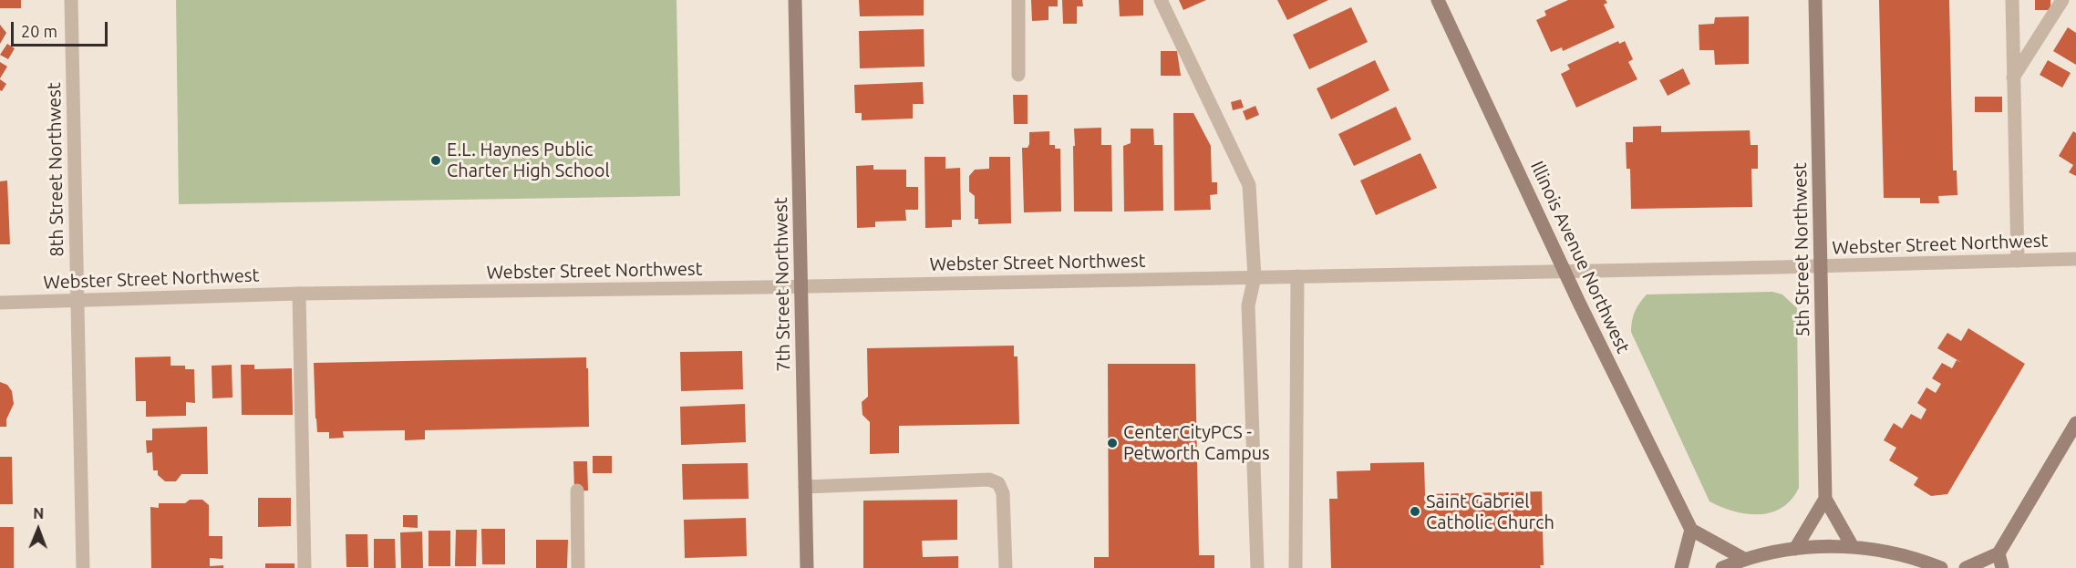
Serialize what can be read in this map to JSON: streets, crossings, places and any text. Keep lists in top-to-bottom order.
{
  "streets": {
    "street": [
      "8th Street Northwest",
      "Webster Street Northwest",
      "5th Street Northwest",
      "Illinois Avenue Northwest",
      "7th Street Northwest"
    ]
  },
  "crossings": [
    ["8th Street Northwest", "Webster Street Northwest"],
    ["Webster Street Northwest", "5th Street Northwest"],
    ["Webster Street Northwest", "Illinois Avenue Northwest"],
    ["Webster Street Northwest", "7th Street Northwest"]
  ],
  "places": ["E.L. Haynes Public Charter High School", "CenterCityPCS - Petworth Campus", "Saint Gabriel Catholic Church"],
  "scale_bar": "20 m",
  "north": "top"
}
